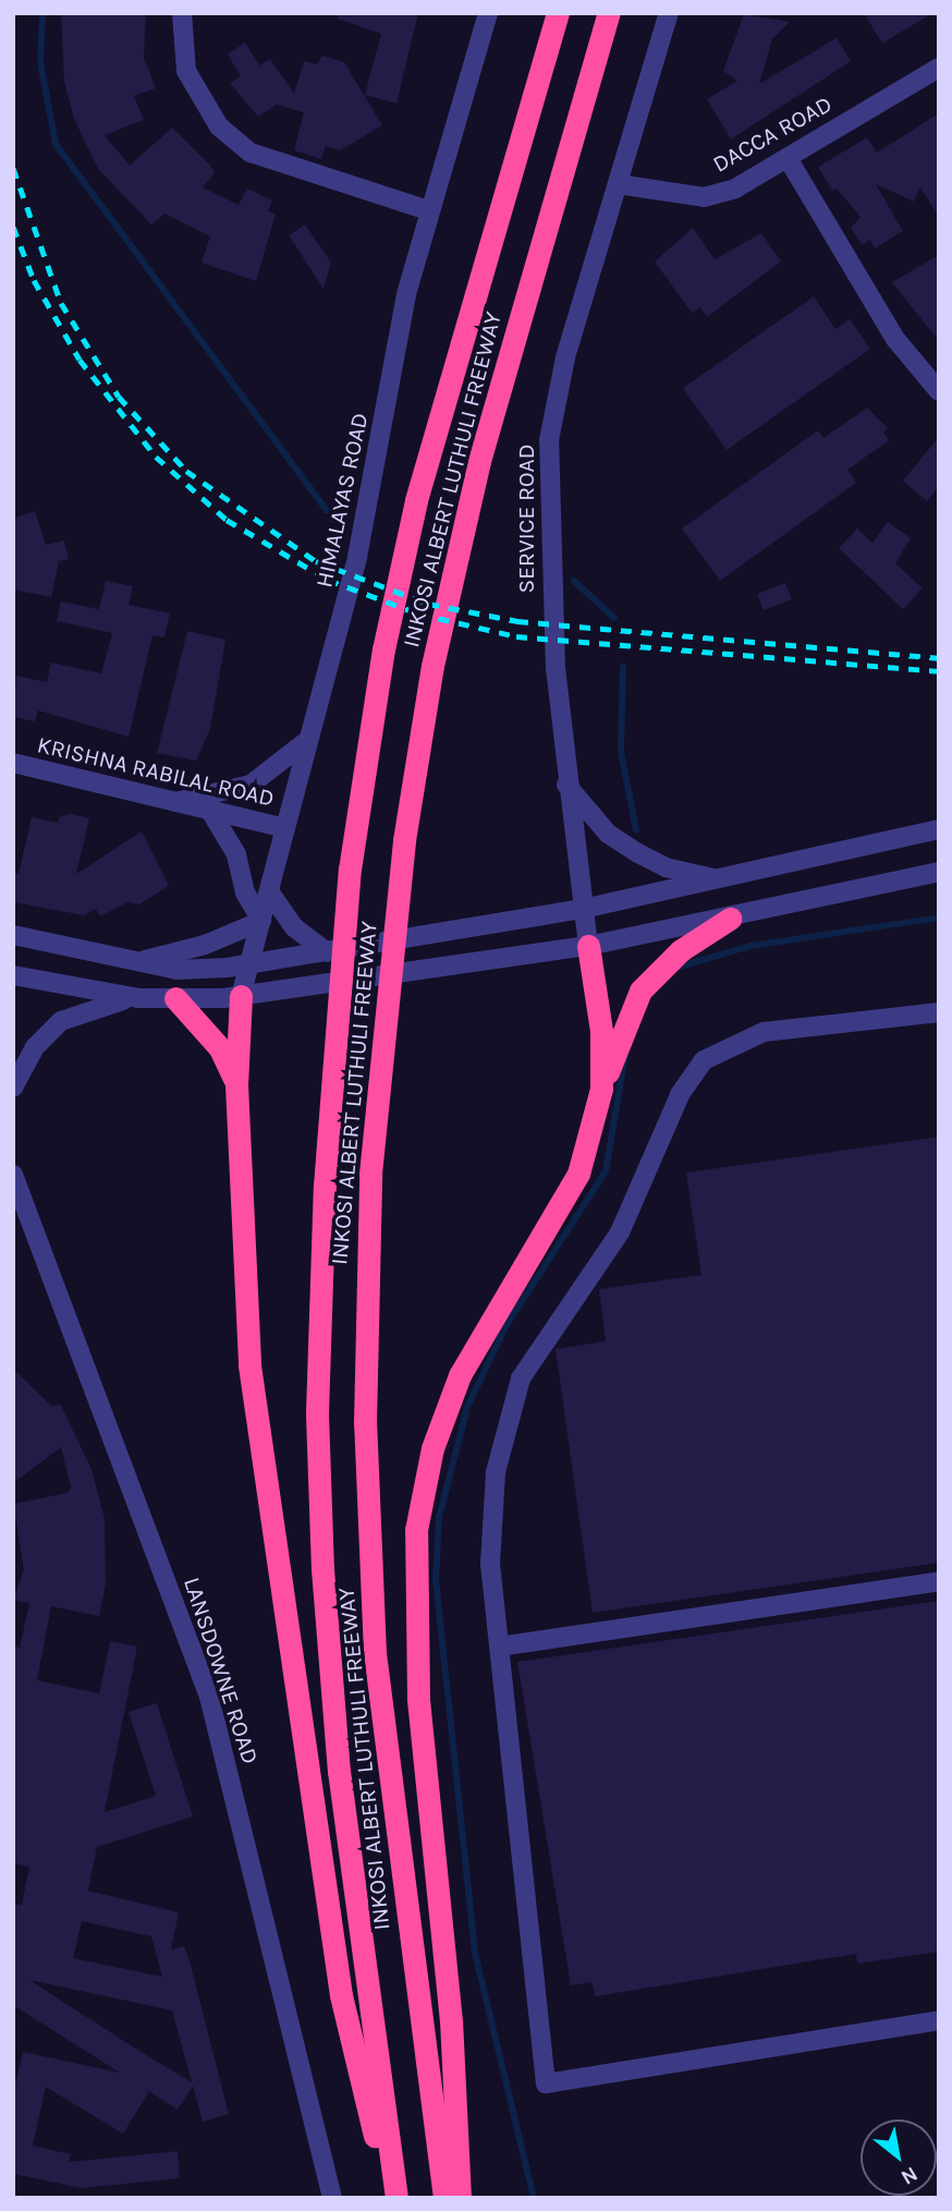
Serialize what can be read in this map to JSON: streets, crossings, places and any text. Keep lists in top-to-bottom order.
{
  "streets": {
    "highway": ["INKOSI ALBERT LUTHULI FREEWAY"],
    "street": [
      "DACCA ROAD",
      "HIMALAYAS ROAD",
      "SERVICE ROAD",
      "KRISHNA RABILAL ROAD",
      "LANSDOWNE ROAD"
    ]
  },
  "crossings": [
    ["DACCA ROAD", "SERVICE ROAD"],
    ["HIMALAYAS ROAD", "KRISHNA RABILAL ROAD"]
  ],
  "north": "bottom right"
}
